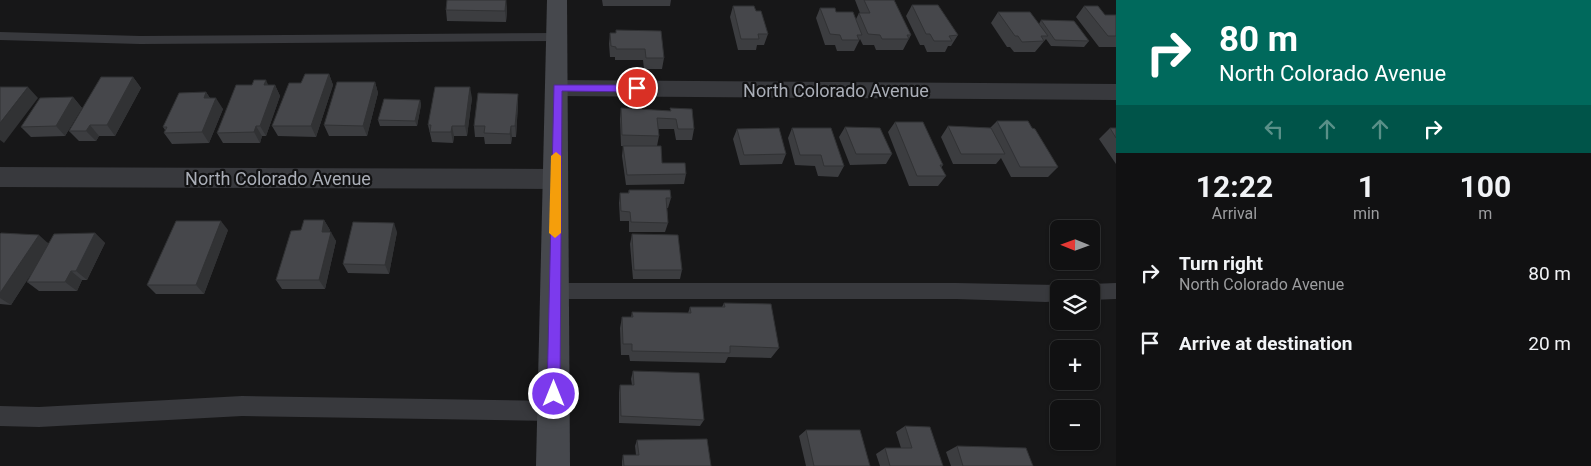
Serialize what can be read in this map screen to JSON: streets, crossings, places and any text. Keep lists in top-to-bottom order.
{
  "streets": {
    "street": ["North Colorado Avenue"]
  },
  "north": "left",
  "page": {
    "turn": ["80 m", "North Colorado Avenue"],
    "eta": [
      "12:22",
      "Arrival",
      "1",
      "min",
      "100",
      "m"
    ],
    "map_buttons": ["+", "−"],
    "list": [
      {
        "name": "Turn right",
        "note": "North Colorado Avenue",
        "value": "80 m"
      },
      {
        "name": "Arrive at destination",
        "value": "20 m"
      }
    ]
  }
}
